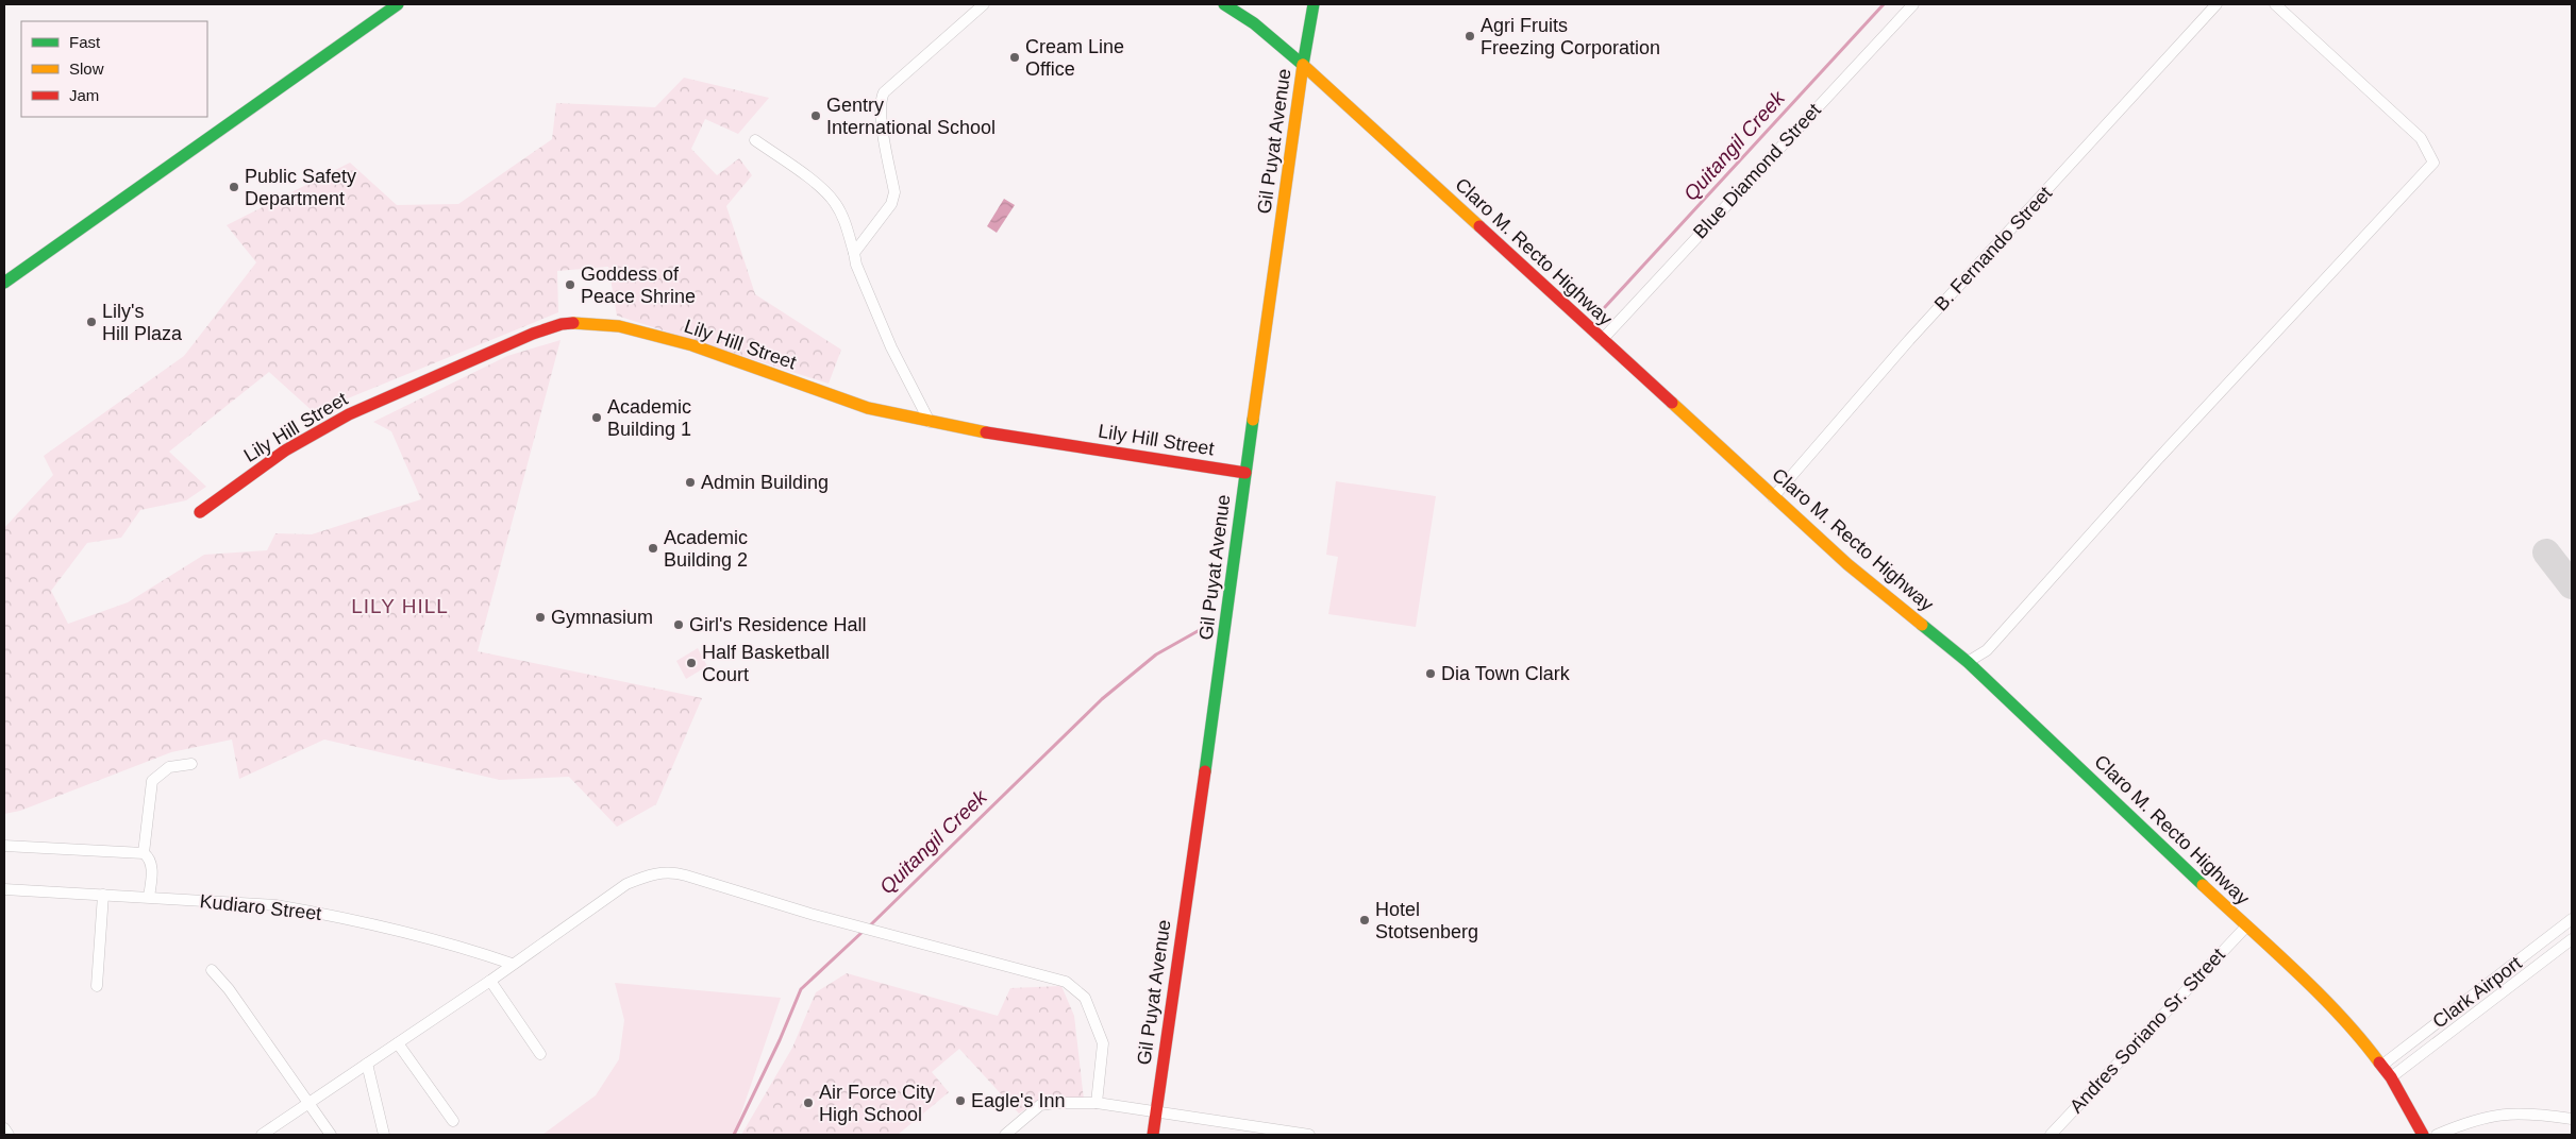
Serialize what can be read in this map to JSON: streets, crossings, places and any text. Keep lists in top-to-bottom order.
{
  "streets": {
    "main road": ["Gil Puyat Avenue", "Claro M. Recto Highway", "Lily Hill Street"],
    "street": [
      "Blue Diamond Street",
      "B. Fernando Street",
      "Kudiaro Street",
      "Clark Airport",
      "Andres Soriano Sr. Street"
    ]
  },
  "crossings": [
    ["Gil Puyat Avenue", "Claro M. Recto Highway"],
    ["Gil Puyat Avenue", "Lily Hill Street"],
    ["Blue Diamond Street", "Claro M. Recto Highway"],
    ["B. Fernando Street", "Claro M. Recto Highway"],
    ["Claro M. Recto Highway", "Clark Airport"],
    ["Claro M. Recto Highway", "Andres Soriano Sr. Street"]
  ],
  "districts": ["LILY HILL"],
  "water": ["Quitangil Creek"],
  "places": [
    "Agri Fruits Freezing Corporation",
    "Cream Line Office",
    "Gentry International School",
    "Public Safety Department",
    "Goddess of Peace Shrine",
    "Lily's Hill Plaza",
    "Academic Building 1",
    "Admin Building",
    "Academic Building 2",
    "Gymnasium",
    "Girl's Residence Hall",
    "Half Basketball Court",
    "Dia Town Clark",
    "Hotel Stotsenberg",
    "Eagle's Inn",
    "Air Force City High School"
  ],
  "legend": ["Fast", "Slow", "Jam"]
}
